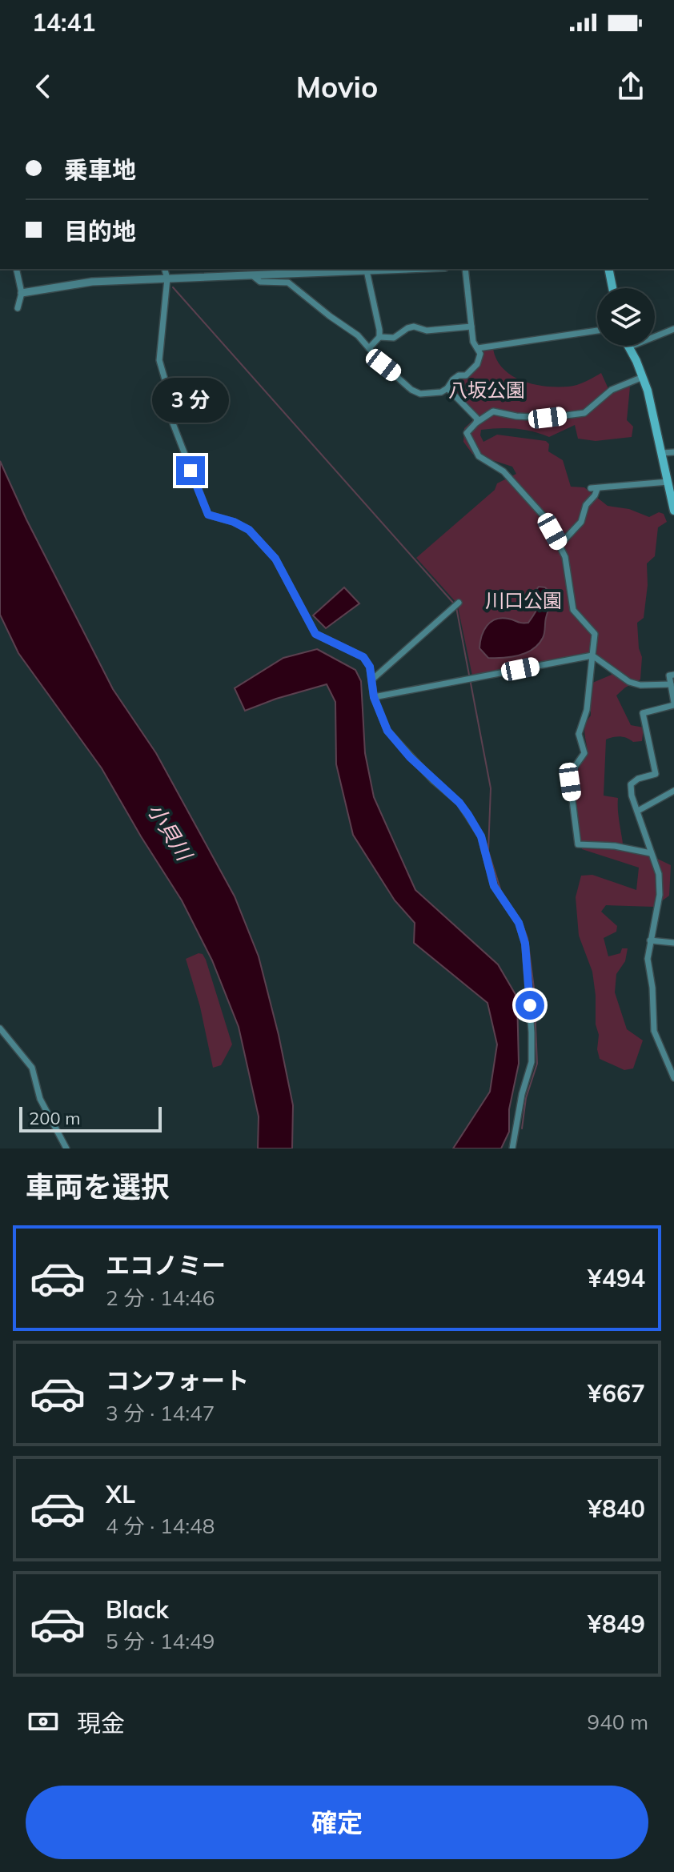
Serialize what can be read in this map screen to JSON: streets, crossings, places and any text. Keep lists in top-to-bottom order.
{
  "water": ["小貝川"],
  "parks": ["八坂公園", "川口公園"],
  "scale_bar": "200 m",
  "page": {
    "status": "14:41",
    "header": "Movio",
    "banner": ["乗車地", "目的地"],
    "bubble": "3 分",
    "scale": "200 m",
    "heading": "車両を選択",
    "list": [
      {
        "name": "エコノミー",
        "note": "2 分 · 14:46",
        "value": "¥494"
      },
      {
        "name": "コンフォート",
        "note": "3 分 · 14:47",
        "value": "¥667"
      },
      {
        "name": "XL",
        "note": "4 分 · 14:48",
        "value": "¥840"
      },
      {
        "name": "Black",
        "note": "5 分 · 14:49",
        "value": "¥849"
      }
    ],
    "pay": ["現金", "940 m"],
    "buttons": "確定"
  }
}
